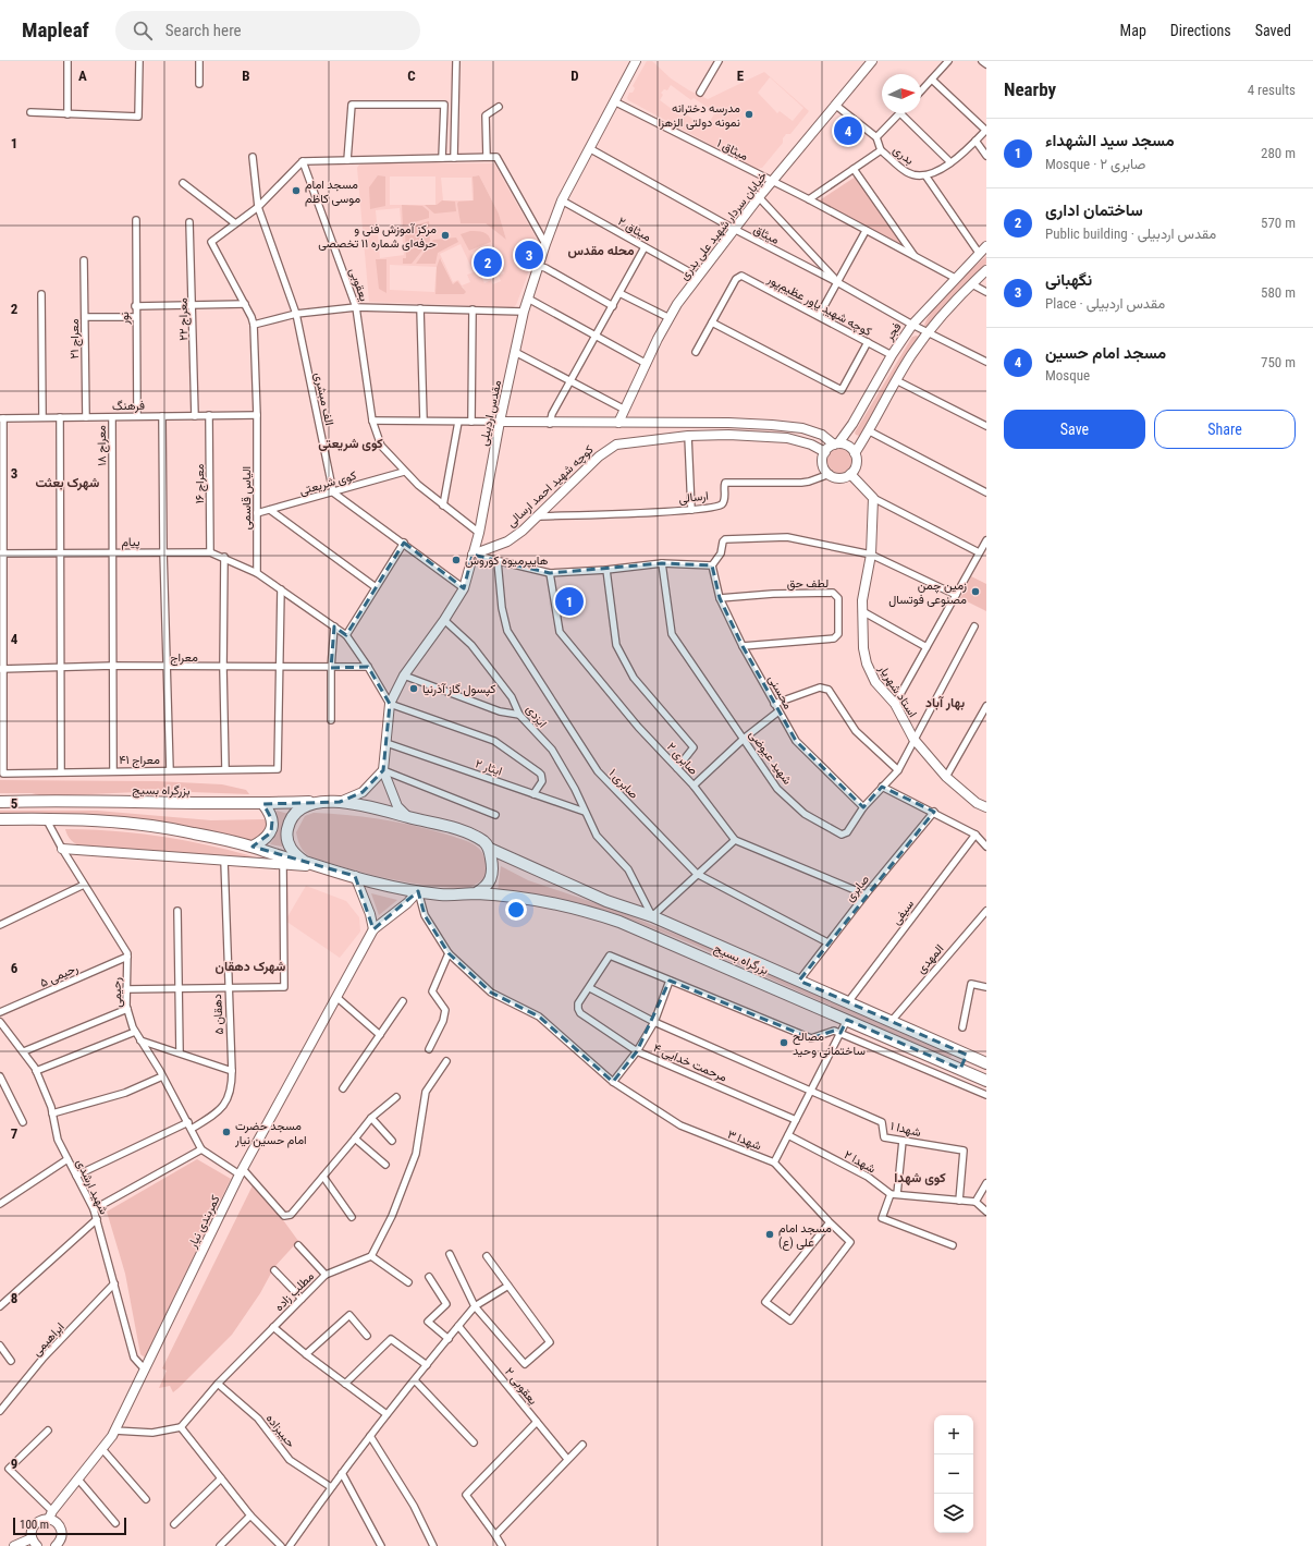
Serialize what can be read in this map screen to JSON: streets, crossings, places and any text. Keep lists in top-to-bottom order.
{
  "streets": {
    "highway": ["بزرگراه بسیج"],
    "main road": [
      "خیابان سردار شهید علی بدری",
      "فجر",
      "مقدس اردبیلی",
      "کوچه شهید احمد ارسالی",
      "استاد شهریار",
      "کمربندی نیار"
    ],
    "street": [
      "میثاق ۱",
      "بدری",
      "میثاق ۲",
      "میثاق",
      "یعقوبی",
      "کوچه شهید یاور عظیم‌پور",
      "نور",
      "معراج ۲۲",
      "معراج ۲۱",
      "الف مبشری",
      "فرهنگ",
      "معراج ۱۸",
      "کوی شریعتی",
      "معراج ۱۶",
      "ارسالی",
      "الیاس قاسمی",
      "پیام",
      "لطف حق",
      "معراج",
      "محسنی",
      "ایزدی",
      "شهید عیوضی",
      "صابری ۲",
      "معراج ۴۱",
      "ایثار ۲",
      "صابری ۱",
      "صابری",
      "سیفی",
      "المهدی",
      "رحیمی ۵",
      "رحیمی",
      "دهقان ۵",
      "مرحمت خدایی ۴",
      "شهدا ۱",
      "شهدا ۳",
      "شهدا ۲",
      "شهید ارشدی",
      "مطلب زاده",
      "ابراهیمی",
      "یعقوبی ۲",
      "حبیبزاده"
    ]
  },
  "crossings": [
    ["میثاق ۱", "خیابان سردار شهید علی بدری"],
    ["میثاق ۱", "مقدس اردبیلی"],
    ["خیابان سردار شهید علی بدری", "میثاق ۲"],
    ["خیابان سردار شهید علی بدری", "میثاق"],
    ["میثاق ۲", "مقدس اردبیلی"],
    ["میثاق", "فجر"],
    ["میثاق", "مقدس اردبیلی"],
    ["یعقوبی", "مقدس اردبیلی"],
    ["یعقوبی", "کوی شریعتی"],
    ["کوچه شهید یاور عظیم‌پور", "فجر"],
    ["نور", "فرهنگ"],
    ["معراج ۲۲", "فرهنگ"],
    ["فجر", "کوچه شهید احمد ارسالی"],
    ["فجر", "ارسالی"],
    ["معراج ۲۱", "فرهنگ"],
    ["الف مبشری", "کوی شریعتی"],
    ["فرهنگ", "معراج ۱۸"],
    ["فرهنگ", "معراج ۱۶"],
    ["فرهنگ", "الیاس قاسمی"],
    ["مقدس اردبیلی", "کوچه شهید احمد ارسالی"],
    ["مقدس اردبیلی", "ایزدی"],
    ["مقدس اردبیلی", "ایثار ۲"],
    ["معراج ۱۸", "پیام"],
    ["معراج ۱۸", "معراج"],
    ["معراج ۱۸", "معراج ۴۱"],
    ["کوی شریعتی", "الیاس قاسمی"],
    ["معراج ۱۶", "پیام"],
    ["کوچه شهید احمد ارسالی", "ارسالی"],
    ["الیاس قاسمی", "پیام"],
    ["لطف حق", "محسنی"],
    ["معراج", "معراج ۴۱"],
    ["استاد شهریار", "شهید عیوضی"],
    ["محسنی", "شهید عیوضی"],
    ["ایزدی", "ایثار ۲"],
    ["صابری ۲", "صابری"],
    ["صابری ۱", "صابری"],
    ["بزرگراه بسیج", "صابری"],
    ["بزرگراه بسیج", "سیفی"],
    ["بزرگراه بسیج", "المهدی"],
    ["بزرگراه بسیج", "رحیمی"],
    ["بزرگراه بسیج", "شهدا ۳"],
    ["رحیمی ۵", "رحیمی"],
    ["رحیمی", "دهقان ۵"],
    ["شهید ارشدی", "کمربندی نیار"],
    ["شهید ارشدی", "ابراهیمی"],
    ["مطلب زاده", "حبیبزاده"]
  ],
  "districts": [
    "محله مقدس",
    "کوی شریعتی",
    "شهرک بعثت",
    "بهار آباد",
    "شهرک دهقان",
    "کوی شهدا"
  ],
  "places": [
    "مدرسه دخترانه نمونه دولتی الزهرا",
    "مسجد امام موسی کاظم",
    "مرکز آموزش فنی و حرفه‌ای شماره ۱۱ تخصصی",
    "هایپرمیوه کوروش",
    "زمین چمن مصنوعی فوتسال",
    "کپسول گاز آذرنیا",
    "مصالح ساختمانی وحید",
    "مسجد حضرت امام حسین نیار",
    "مسجد امام علی (ع)"
  ],
  "scale_bar": "100 m",
  "north": "right",
  "page": {
    "header": "Mapleaf",
    "search": "Search here",
    "nav": ["Map", "Directions", "Saved"],
    "heading": ["Nearby", "4 results"],
    "pins": [
      "4",
      "3",
      "2",
      "1"
    ],
    "list": [
      {
        "mark": "1",
        "name": "مسجد سید الشهداء",
        "note": "Mosque · صابری ۲",
        "value": "280 m"
      },
      {
        "mark": "2",
        "name": "ساختمان اداری",
        "note": "Public building · مقدس اردبیلی",
        "value": "570 m"
      },
      {
        "mark": "3",
        "name": "نگهبانی",
        "note": "Place · مقدس اردبیلی",
        "value": "580 m"
      },
      {
        "mark": "4",
        "name": "مسجد امام حسین",
        "note": "Mosque",
        "value": "750 m"
      }
    ],
    "buttons": ["Save", "Share"],
    "map_buttons": ["+", "−"],
    "scale": "100 m"
  },
  "grid": {
    "columns": [
      "A",
      "B",
      "C",
      "D",
      "E"
    ],
    "rows": [
      "1",
      "2",
      "3",
      "4",
      "5",
      "6",
      "7",
      "8",
      "9"
    ]
  }
}
